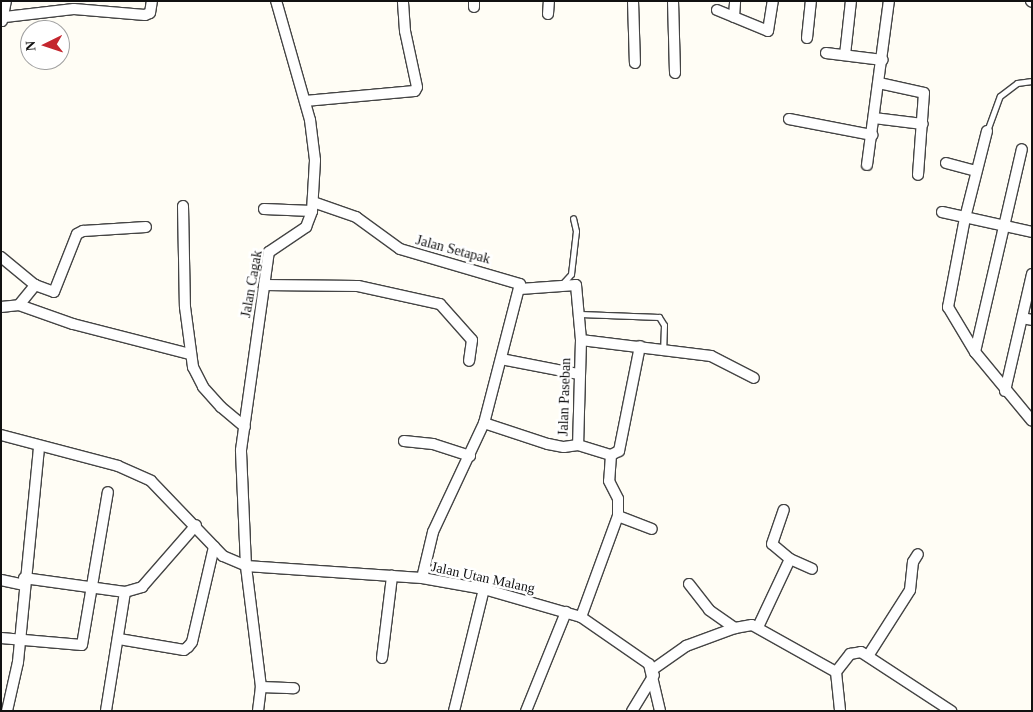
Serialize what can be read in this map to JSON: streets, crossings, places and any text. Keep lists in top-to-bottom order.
{
  "streets": {
    "street": [
      "Jalan Setapak",
      "Jalan Cagak",
      "Jalan Paseban",
      "Jalan Utan Malang"
    ]
  },
  "crossings": [
    ["Jalan Setapak", "Jalan Cagak"],
    ["Jalan Cagak", "Jalan Utan Malang"]
  ],
  "north": "left"
}
